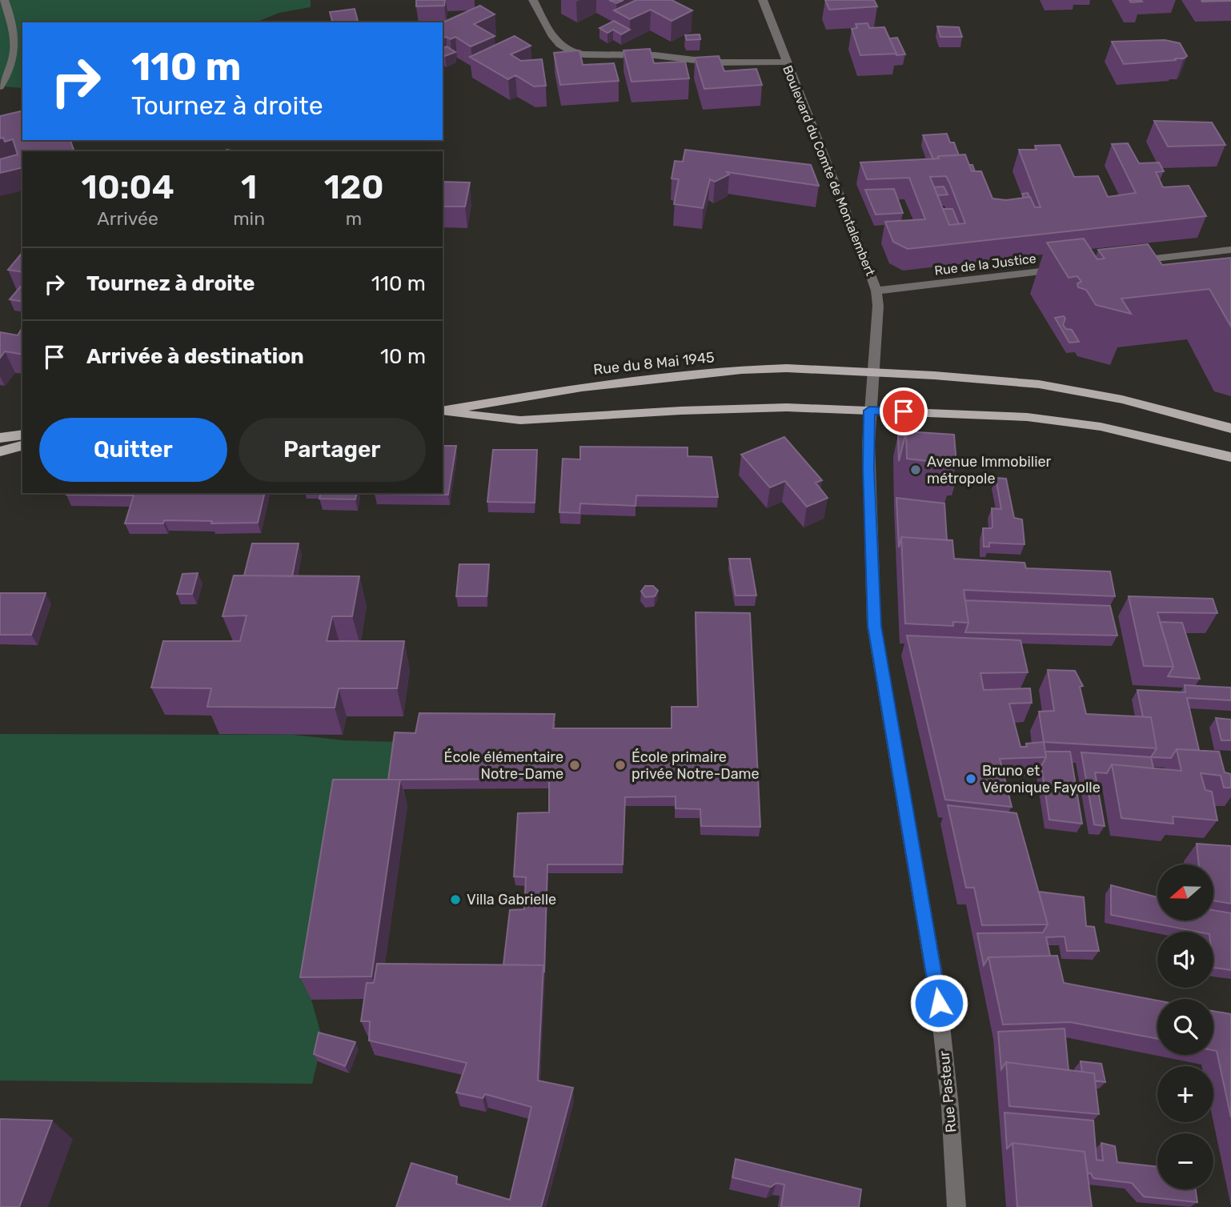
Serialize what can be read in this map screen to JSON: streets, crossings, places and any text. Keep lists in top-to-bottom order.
{
  "streets": {
    "main road": ["Rue du 8 Mai 1945"],
    "street": ["Boulevard du Comte de Montalembert", "Rue de la Justice", "Rue Pasteur"]
  },
  "crossings": [
    ["Boulevard du Comte de Montalembert", "Rue de la Justice"],
    ["Boulevard du Comte de Montalembert", "Rue du 8 Mai 1945"],
    ["Boulevard du Comte de Montalembert", "Rue Pasteur"],
    ["Rue du 8 Mai 1945", "Rue Pasteur"]
  ],
  "places": [
    "Avenue Immobilier métropole",
    "École élémentaire Notre-Dame",
    "École primaire privée Notre-Dame",
    "Bruno et Véronique Fayolle",
    "Villa Gabrielle"
  ],
  "north": "left",
  "page": {
    "turn": ["110 m", "Tournez à droite"],
    "eta": [
      "10:04",
      "Arrivée",
      "1",
      "min",
      "120",
      "m"
    ],
    "list": [
      {
        "name": "Tournez à droite",
        "value": "110 m"
      },
      {
        "name": "Arrivée à destination",
        "value": "10 m"
      }
    ],
    "buttons": ["Quitter", "Partager"],
    "map_buttons": ["+", "−"]
  }
}
